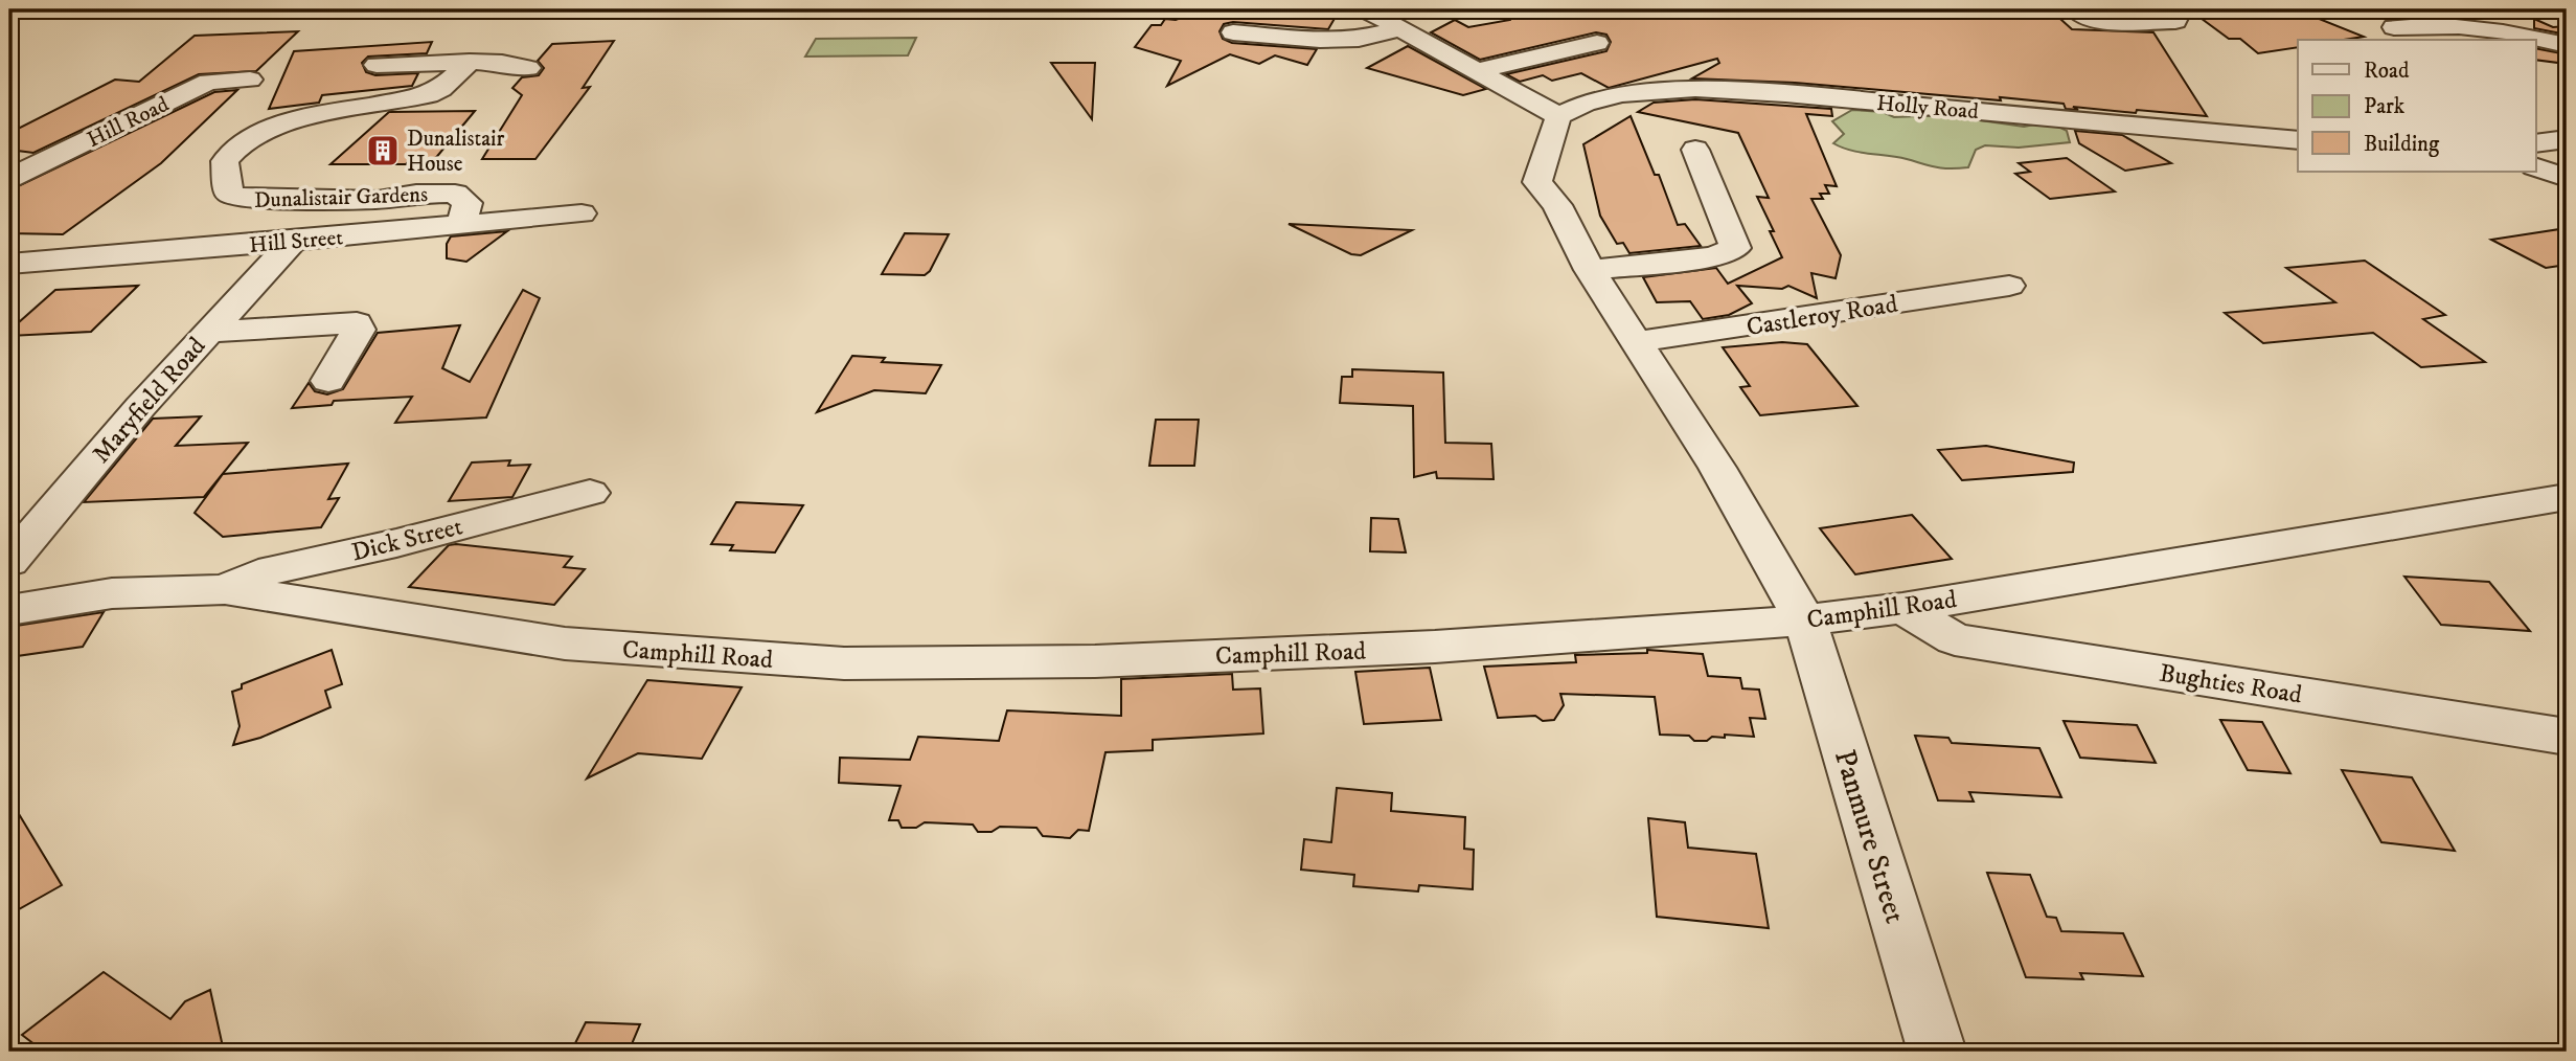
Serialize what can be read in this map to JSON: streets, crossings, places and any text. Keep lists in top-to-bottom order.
{
  "streets": {
    "street": [
      "Holly Road",
      "Hill Road",
      "Dunalistair Gardens",
      "Hill Street",
      "Castleroy Road",
      "Maryfield Road",
      "Dick Street",
      "Camphill Road",
      "Bughties Road",
      "Panmure Street"
    ]
  },
  "crossings": [
    ["Dunalistair Gardens", "Hill Street"],
    ["Hill Street", "Maryfield Road"],
    ["Dick Street", "Camphill Road"],
    ["Camphill Road", "Bughties Road"],
    ["Camphill Road", "Panmure Street"]
  ],
  "places": {
    "building": ["Dunalistair House"]
  },
  "legend": ["Road", "Park", "Building"]
}
